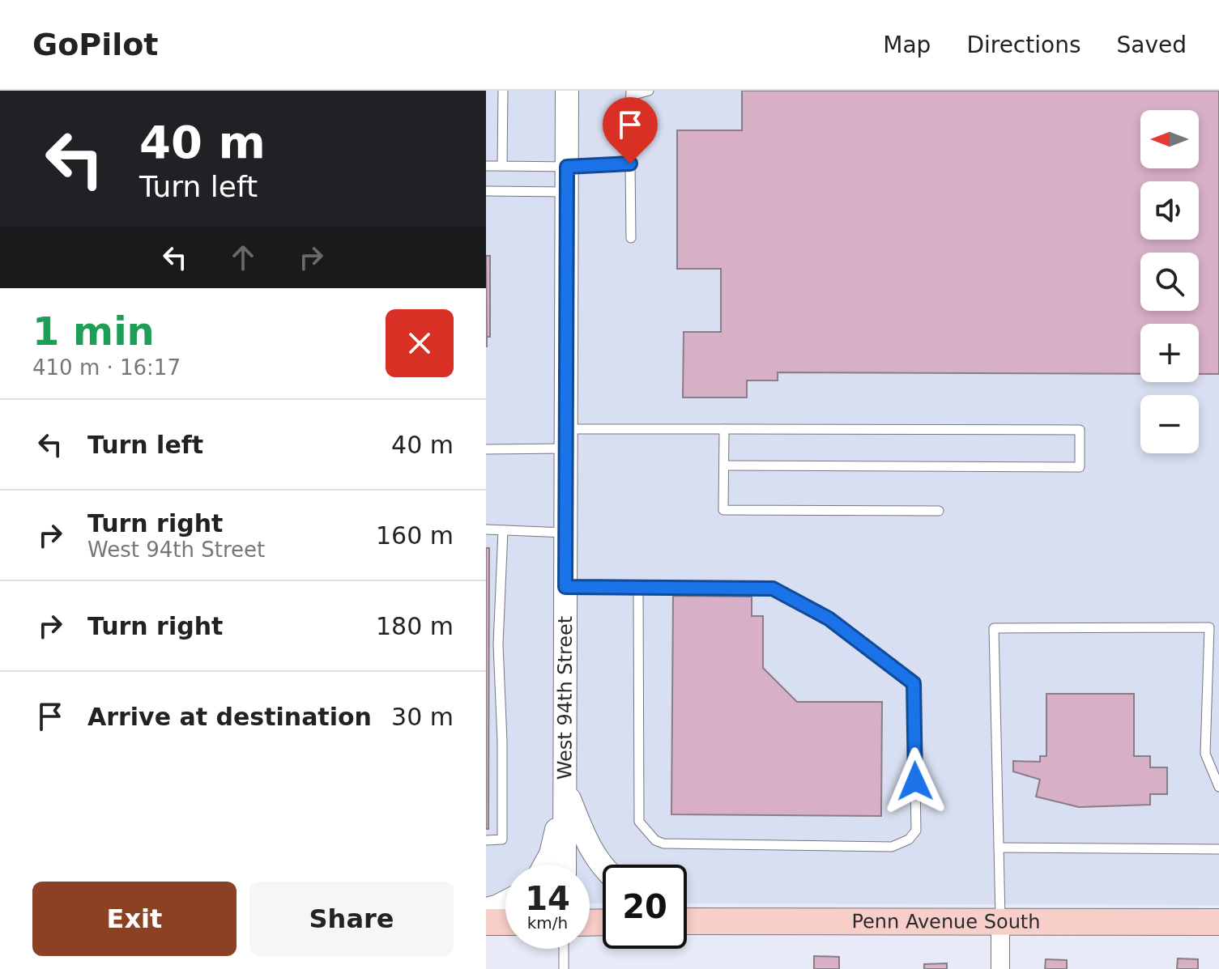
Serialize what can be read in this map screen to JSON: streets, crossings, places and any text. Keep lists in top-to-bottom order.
{
  "streets": {
    "main road": ["Penn Avenue South"],
    "street": ["West 94th Street"]
  },
  "north": "left",
  "page": {
    "header": "GoPilot",
    "nav": ["Map", "Directions", "Saved"],
    "turn": ["40 m", "Turn left"],
    "map_buttons": ["+", "−"],
    "heading": ["1 min", "410 m · 16:17"],
    "list": [
      {
        "name": "Turn left",
        "value": "40 m"
      },
      {
        "name": "Turn right",
        "note": "West 94th Street",
        "value": "160 m"
      },
      {
        "name": "Turn right",
        "value": "180 m"
      },
      {
        "name": "Arrive at destination",
        "value": "30 m"
      }
    ],
    "speed": "14 km/h",
    "limit": "20",
    "buttons": ["Exit", "Share"]
  }
}
